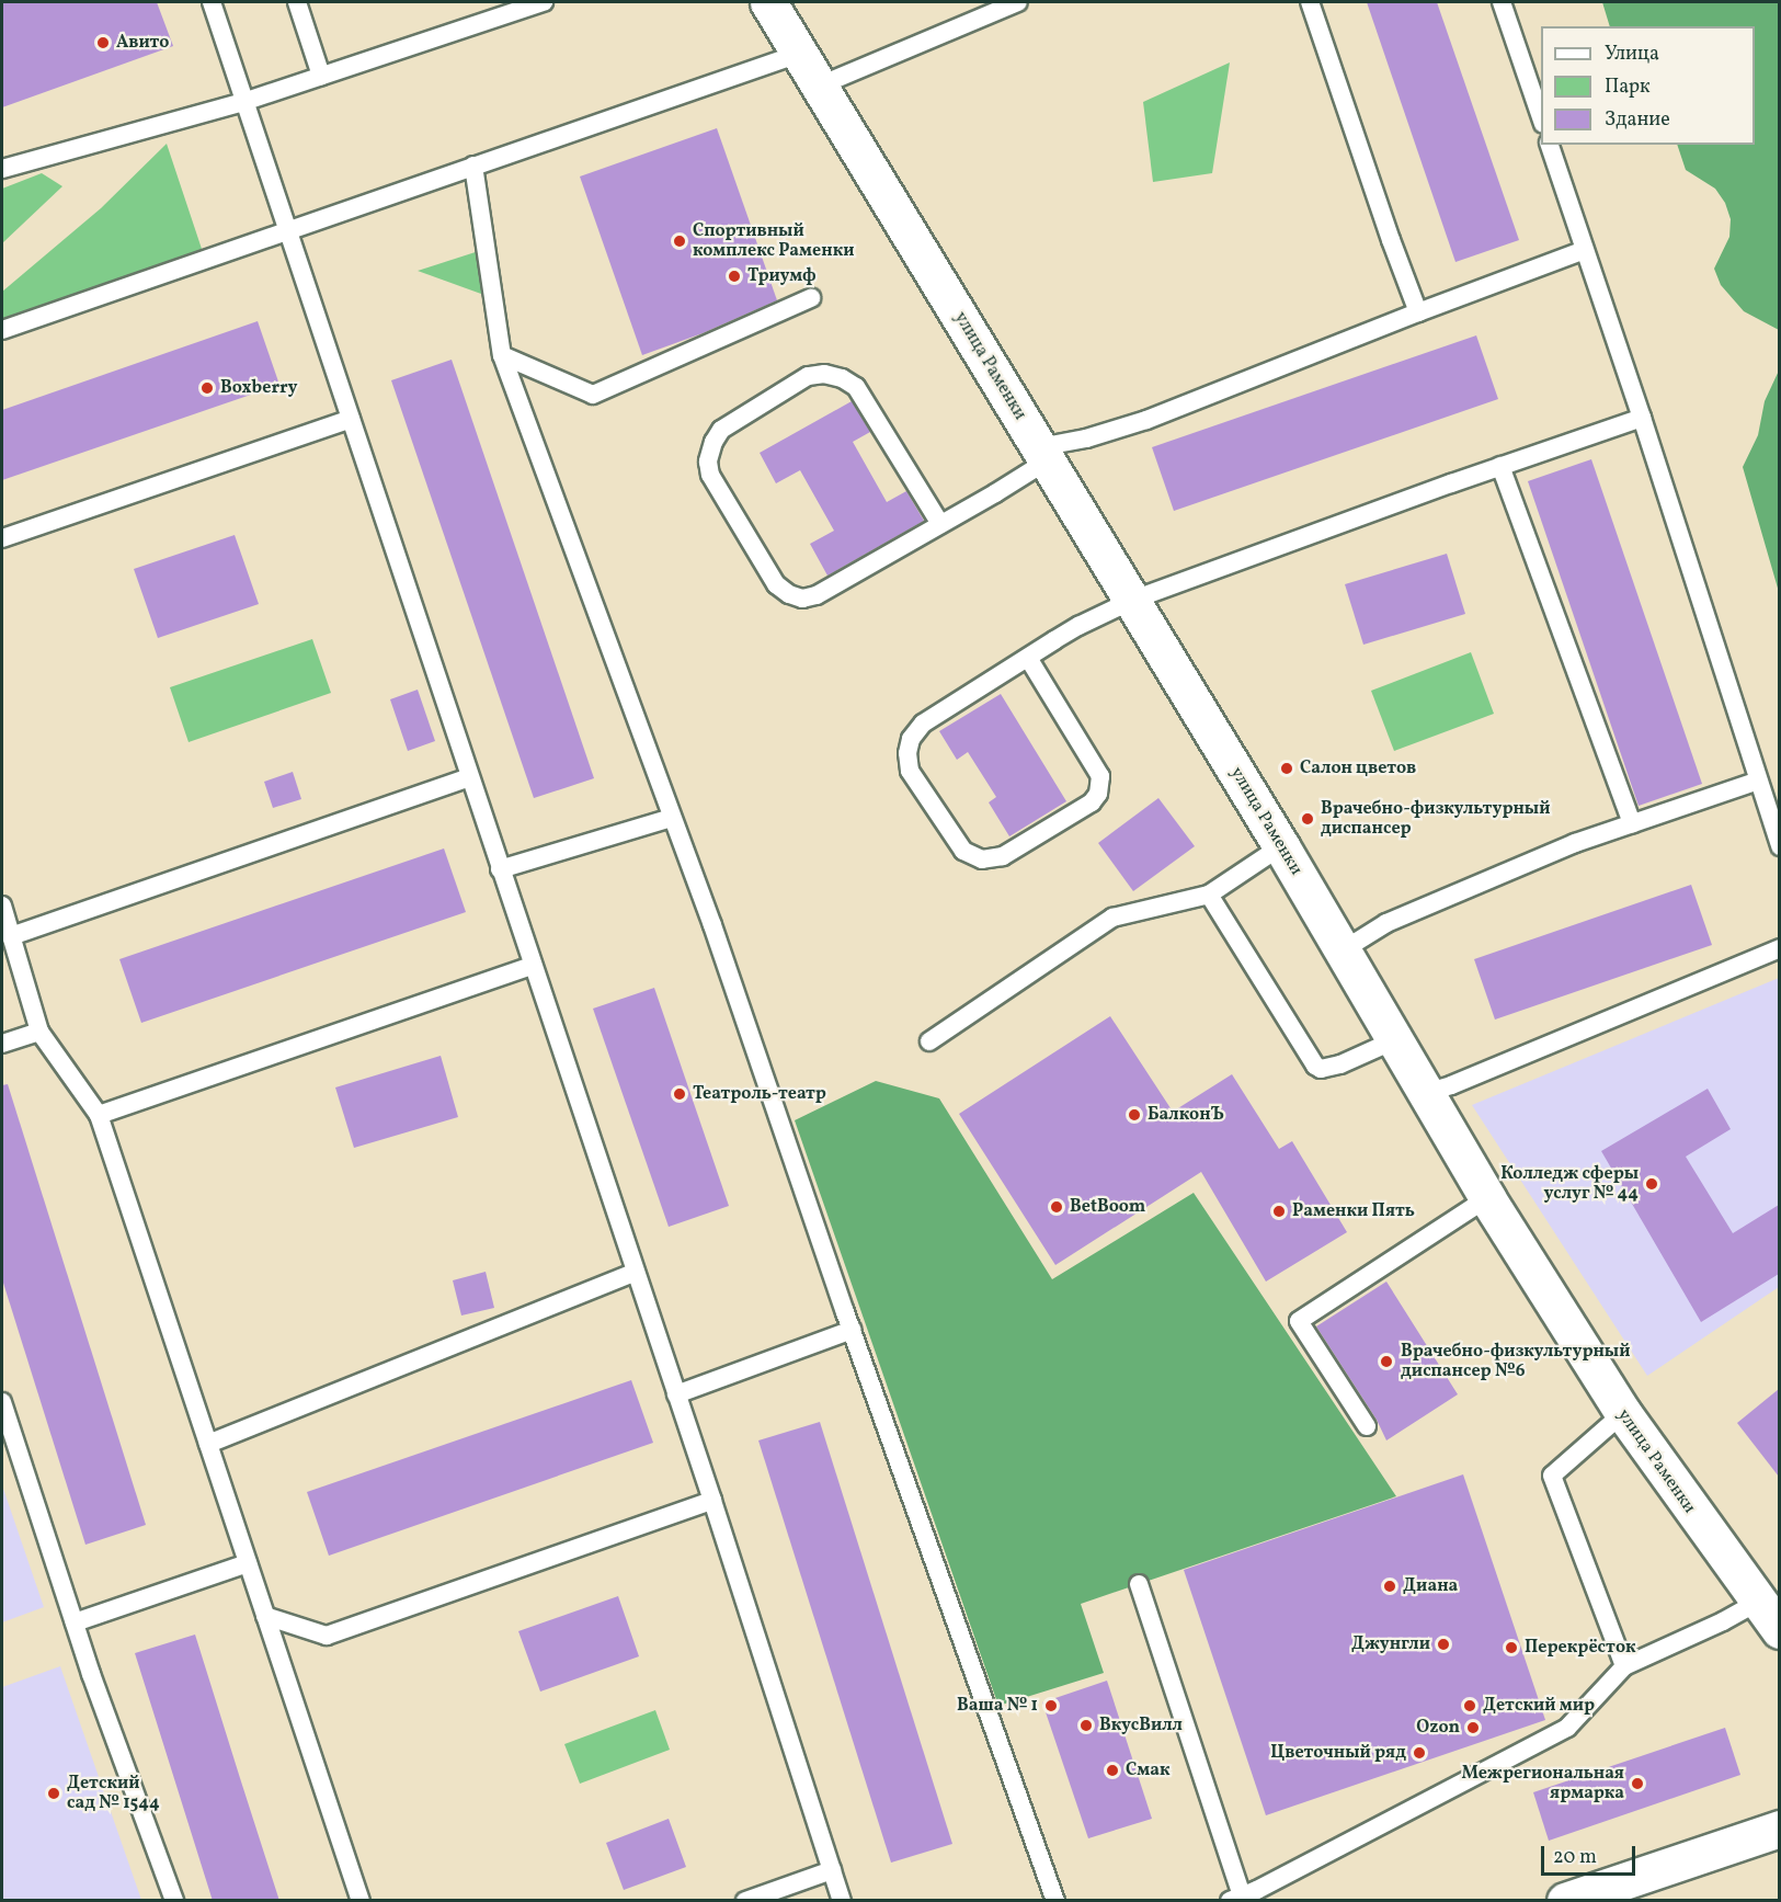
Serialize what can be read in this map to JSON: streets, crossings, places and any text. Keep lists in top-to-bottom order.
{
  "streets": {
    "street": ["улица Раменки"]
  },
  "places": [
    "Авито",
    "Спортивный комплекс Раменки",
    "Триумф",
    "Boxberry",
    "Салон цветов",
    "Врачебно-физкультурный диспансер",
    "Театроль-театр",
    "БалконЪ",
    "Колледж сферы услуг № 44",
    "BetBoom",
    "Раменки Пять",
    "Врачебно-физкультурный диспансер №6",
    "Диана",
    "Джунгли",
    "Перекрёсток",
    "Ваша № 1",
    "Детский мир",
    "ВкусВилл",
    "Ozon",
    "Цветочный ряд",
    "Смак",
    "Межрегиональная ярмарка",
    "Детский сад № 1544"
  ],
  "legend": ["Улица", "Парк", "Здание"],
  "scale_bar": "20 m"
}
